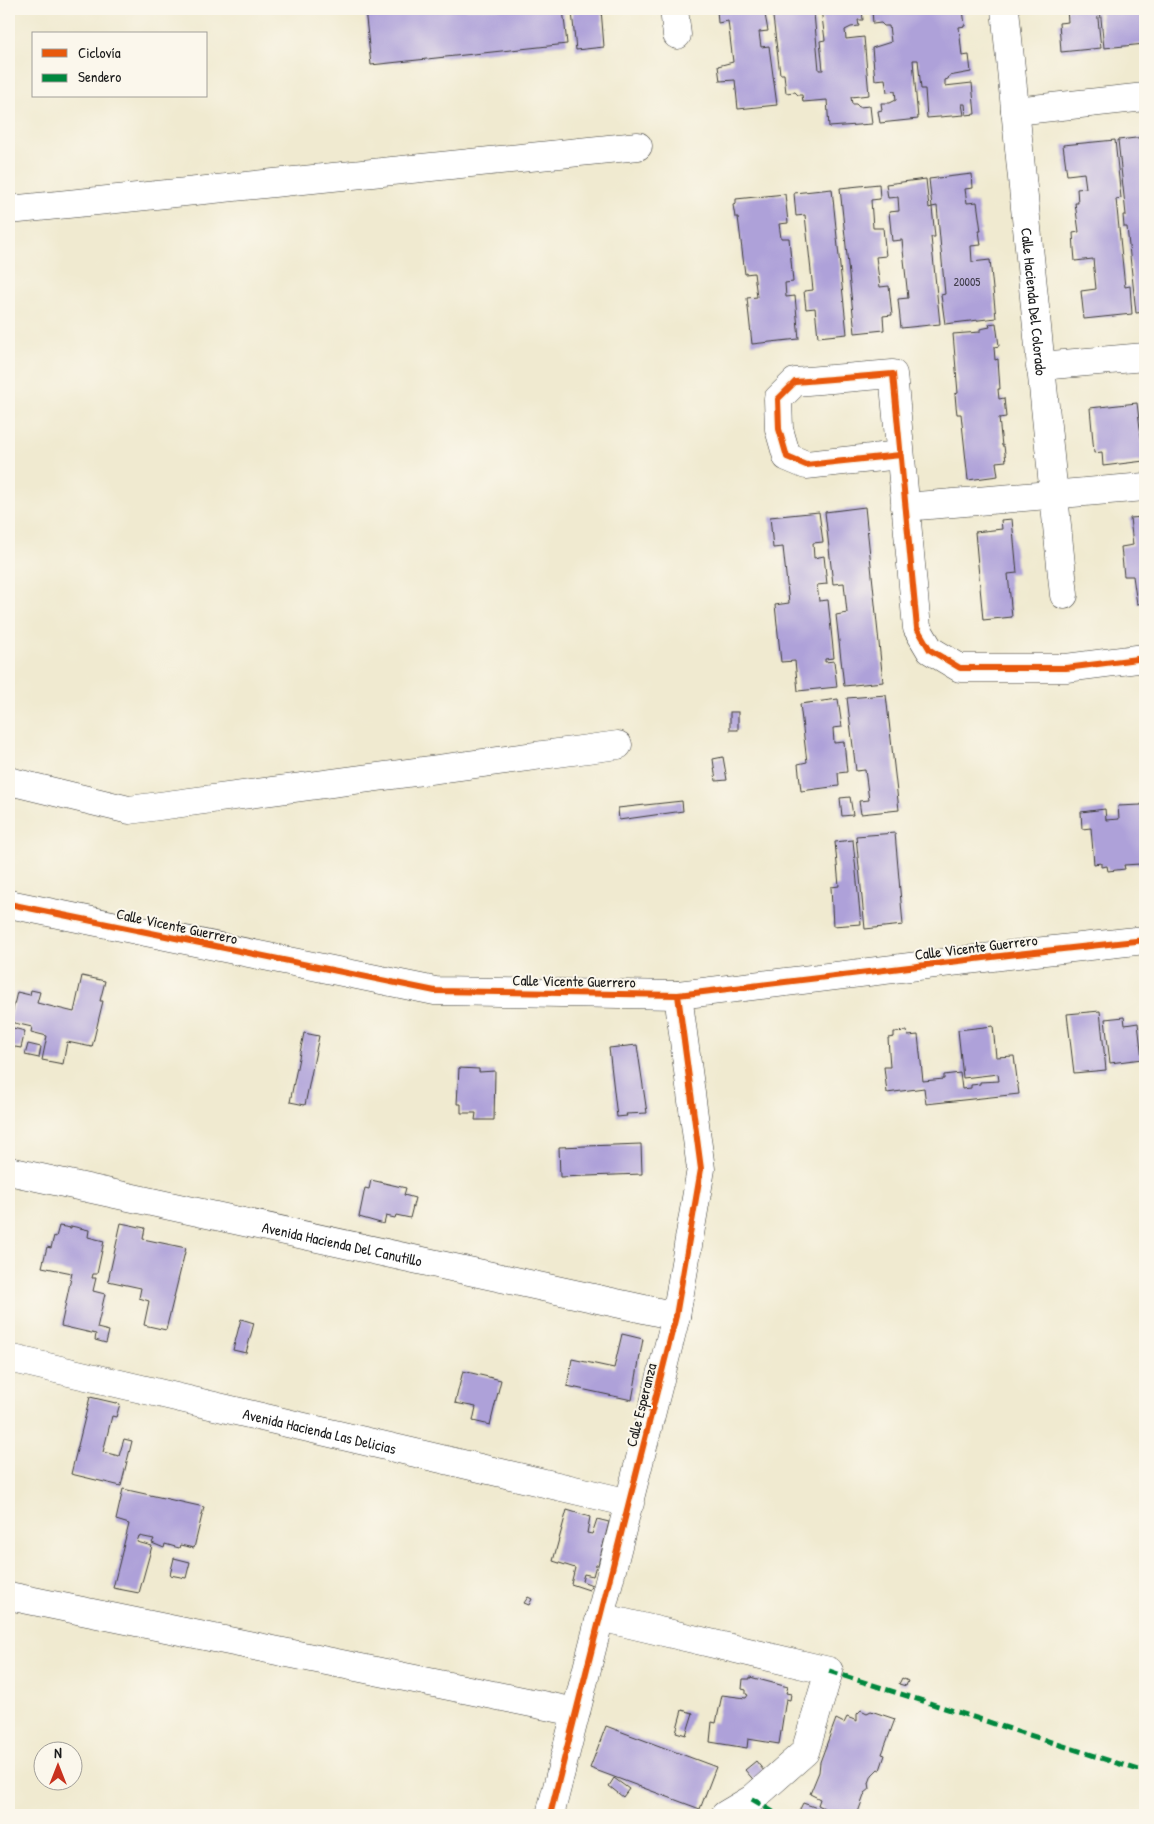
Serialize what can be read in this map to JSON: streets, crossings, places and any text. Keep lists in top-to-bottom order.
{
  "streets": {
    "street": [
      "Calle Hacienda Del Colorado",
      "Calle Vicente Guerrero",
      "Avenida Hacienda Del Canutillo",
      "Calle Esperanza",
      "Avenida Hacienda Las Delicias"
    ]
  },
  "crossings": [
    ["Calle Vicente Guerrero", "Calle Esperanza"],
    ["Avenida Hacienda Del Canutillo", "Calle Esperanza"],
    ["Calle Esperanza", "Avenida Hacienda Las Delicias"]
  ],
  "house_numbers": ["20005"],
  "legend": ["Ciclovía", "Sendero"],
  "north": "top"
}
